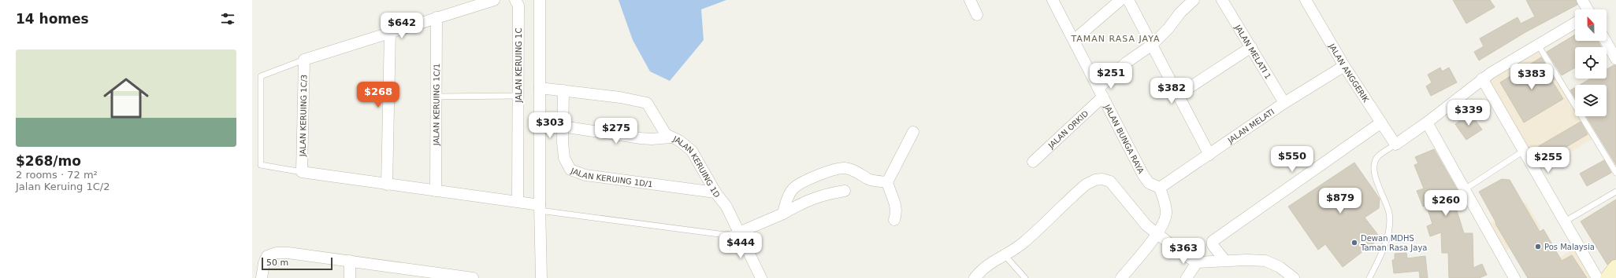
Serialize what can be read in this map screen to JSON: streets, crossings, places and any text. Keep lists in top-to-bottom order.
{
  "streets": {
    "street": [
      "JALAN MELATI 1",
      "JALAN KERUING 1C",
      "JALAN ANGGERIK",
      "JALAN KERUING 1C/1",
      "JALAN KERUING 1C/3",
      "JALAN MELATI",
      "JALAN ORKID",
      "JALAN BUNGA RAYA",
      "JALAN KERUING 1D",
      "JALAN KERUING 1D/1"
    ]
  },
  "crossings": [
    ["JALAN MELATI 1", "JALAN MELATI"],
    ["JALAN ANGGERIK", "JALAN MELATI"],
    ["JALAN MELATI", "JALAN BUNGA RAYA"],
    ["JALAN ORKID", "JALAN BUNGA RAYA"],
    ["JALAN KERUING 1D", "JALAN KERUING 1D/1"]
  ],
  "districts": ["TAMAN RASA JAYA"],
  "places": ["Dewan MDHS Taman Rasa Jaya", "Pos Malaysia"],
  "scale_bar": "50 m",
  "north": "top",
  "page": {
    "heading": "14 homes",
    "price": [
      "$642",
      "$251",
      "$383",
      "$382",
      "$268",
      "$339",
      "$303",
      "$275",
      "$550",
      "$255",
      "$879",
      "$260",
      "$444",
      "$363"
    ],
    "list": [
      {
        "name": "$268/mo",
        "note": "2 rooms · 72 m² · Jalan Keruing 1C/2"
      }
    ],
    "scale": "50 m"
  }
}
